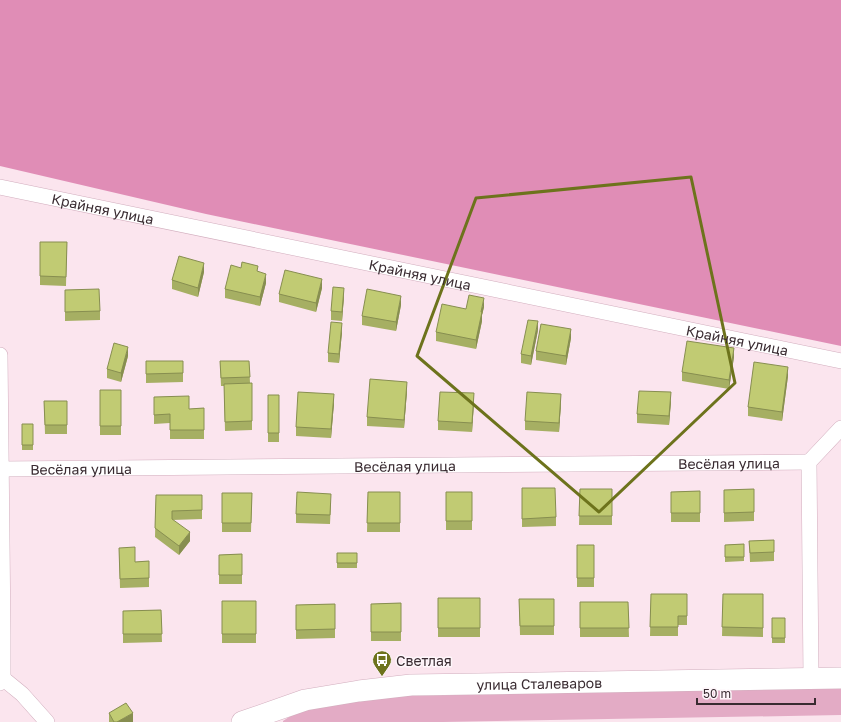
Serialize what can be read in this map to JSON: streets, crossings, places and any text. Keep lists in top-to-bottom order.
{
  "streets": {
    "main road": ["улица Сталеваров"],
    "street": ["Крайняя улица", "Весёлая улица"]
  },
  "places": {
    "bus stop": ["Светлая"]
  },
  "scale_bar": "50 m"
}
